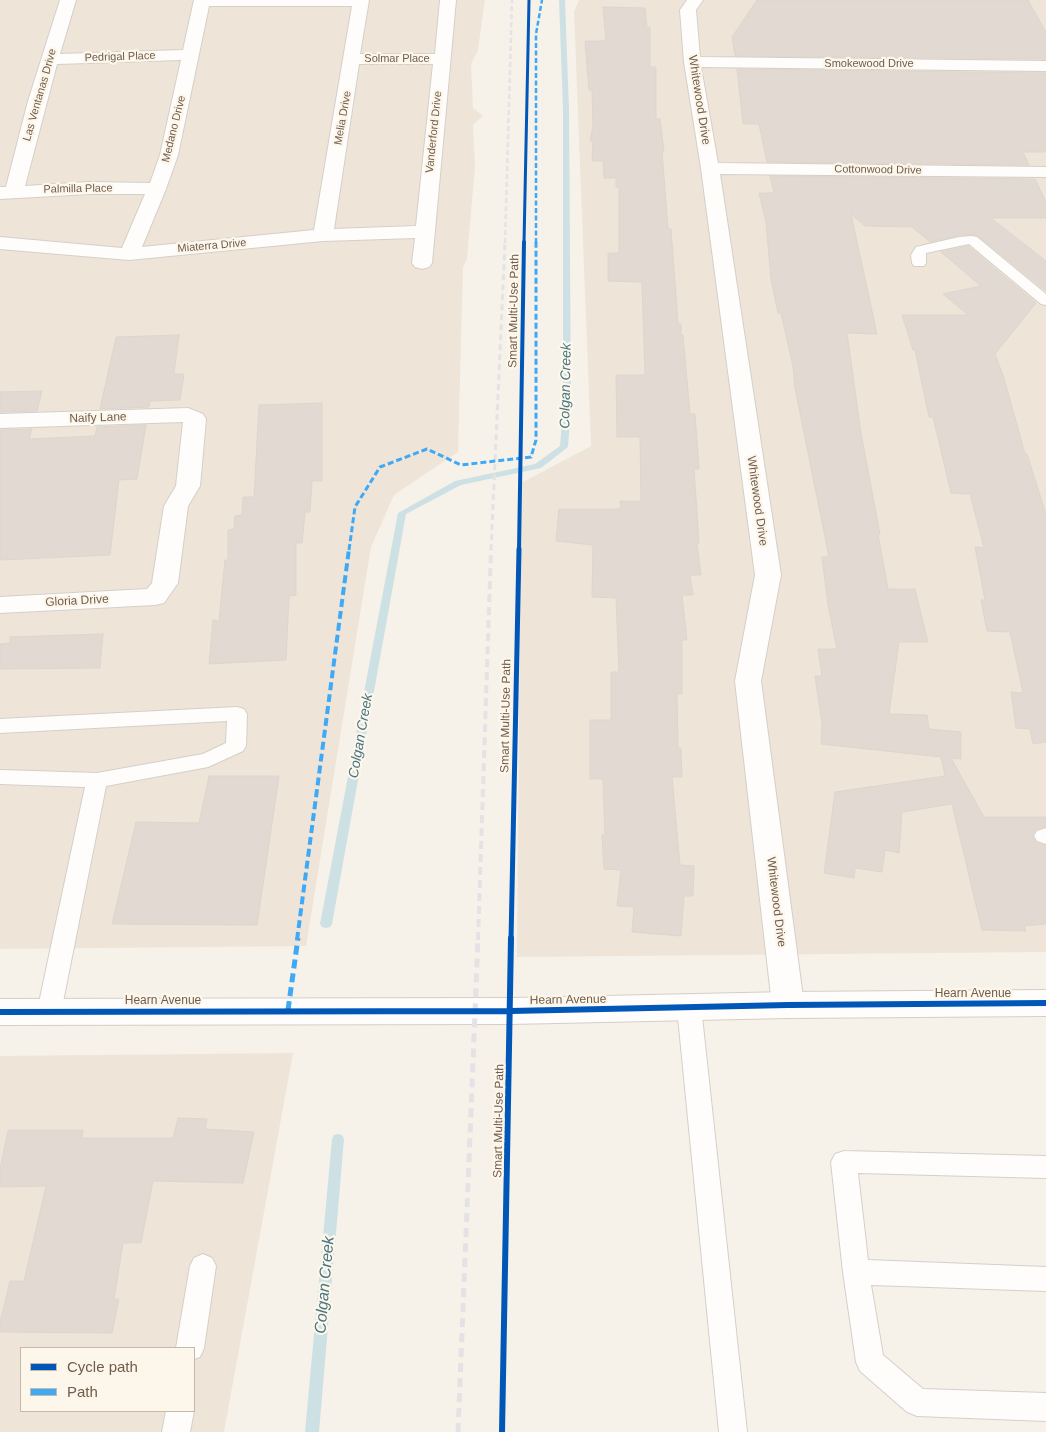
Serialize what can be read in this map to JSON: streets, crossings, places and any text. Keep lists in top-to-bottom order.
{
  "streets": {
    "street": [
      "Pedrigal Place",
      "Solmar Place",
      "Smokewood Drive",
      "Las Ventanas Drive",
      "Whitewood Drive",
      "Melia Drive",
      "Medano Drive",
      "Vanderford Drive",
      "Cottonwood Drive",
      "Palmilla Place",
      "Miaterra Drive",
      "Naify Lane",
      "Gloria Drive",
      "Hearn Avenue"
    ],
    "cycle path": ["Smart Multi-Use Path"]
  },
  "crossings": [
    ["Pedrigal Place", "Las Ventanas Drive"],
    ["Pedrigal Place", "Medano Drive"],
    ["Solmar Place", "Melia Drive"],
    ["Solmar Place", "Vanderford Drive"],
    ["Smokewood Drive", "Whitewood Drive"],
    ["Las Ventanas Drive", "Palmilla Place"],
    ["Whitewood Drive", "Cottonwood Drive"],
    ["Whitewood Drive", "Hearn Avenue"],
    ["Melia Drive", "Miaterra Drive"],
    ["Medano Drive", "Palmilla Place"],
    ["Medano Drive", "Miaterra Drive"],
    ["Vanderford Drive", "Miaterra Drive"],
    ["Naify Lane", "Gloria Drive"]
  ],
  "water": ["Colgan Creek"],
  "legend": ["Cycle path", "Path"]
}
